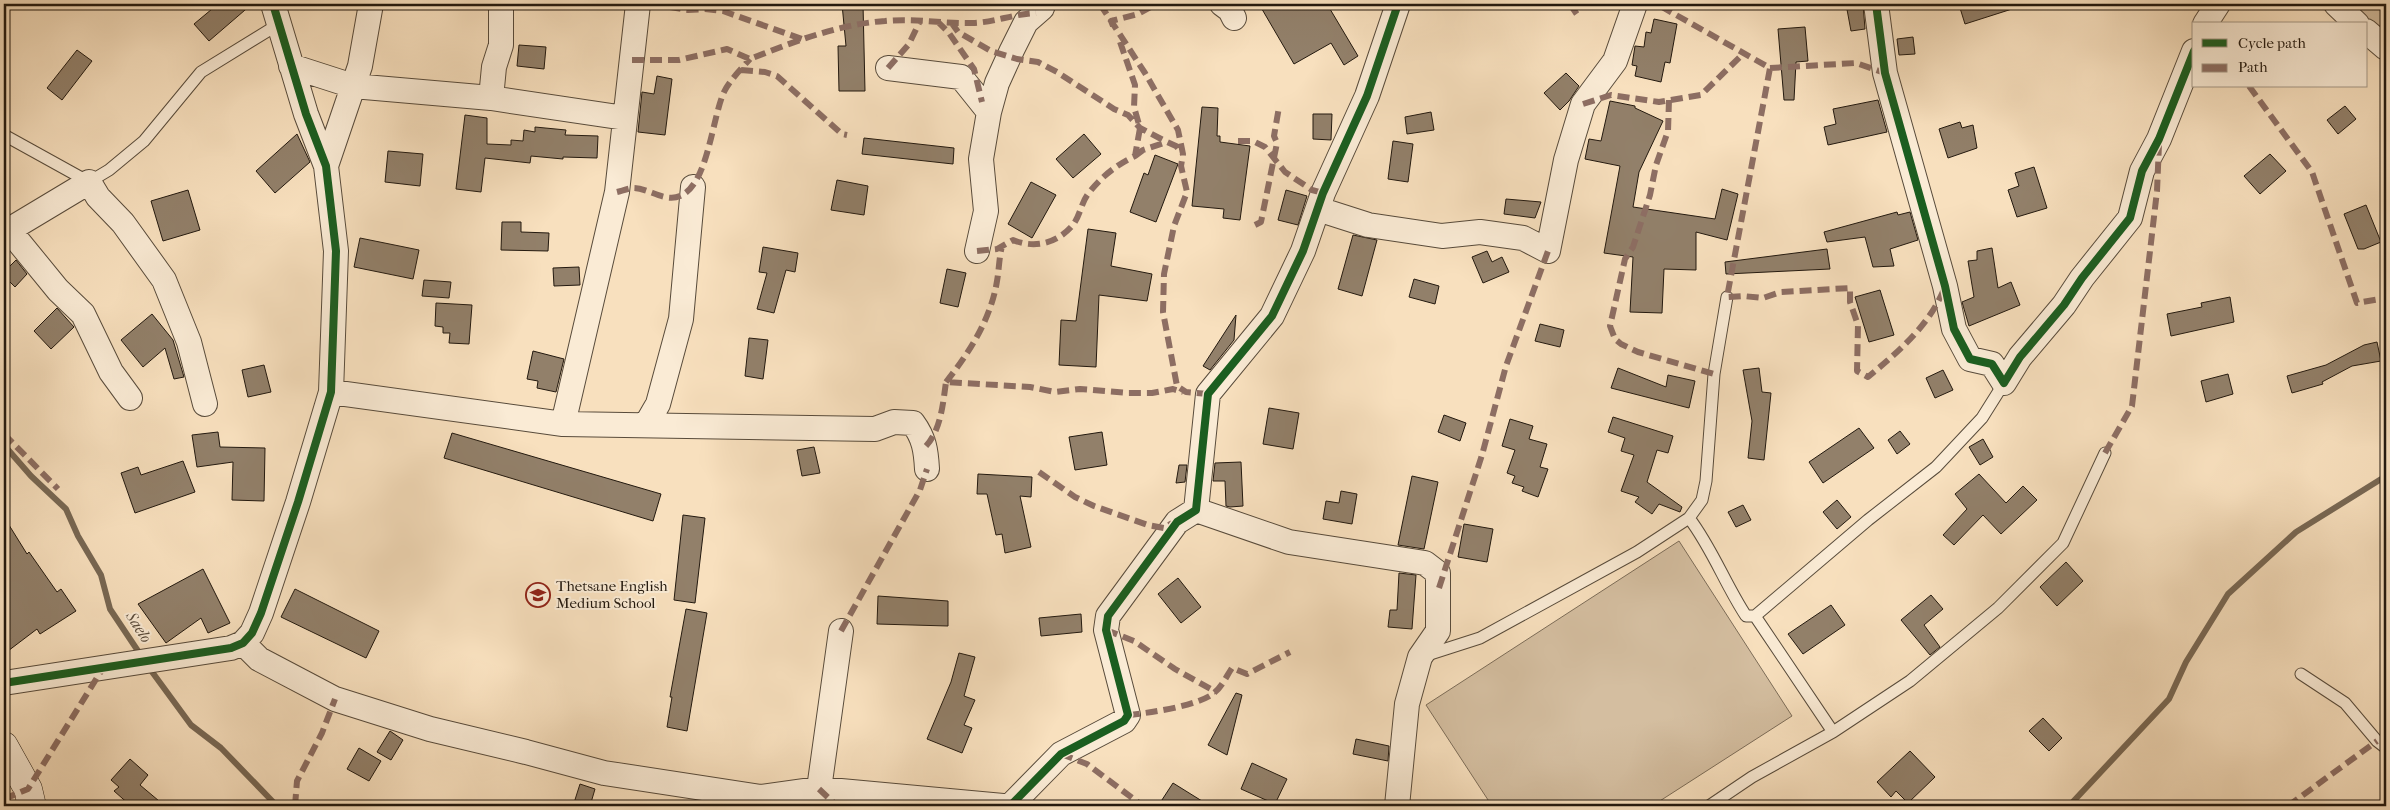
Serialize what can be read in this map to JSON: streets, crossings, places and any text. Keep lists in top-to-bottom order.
{
  "water": ["Saelo"],
  "places": {
    "school or university": ["Thetsane English Medium School"]
  },
  "legend": ["Cycle path", "Path"]
}
